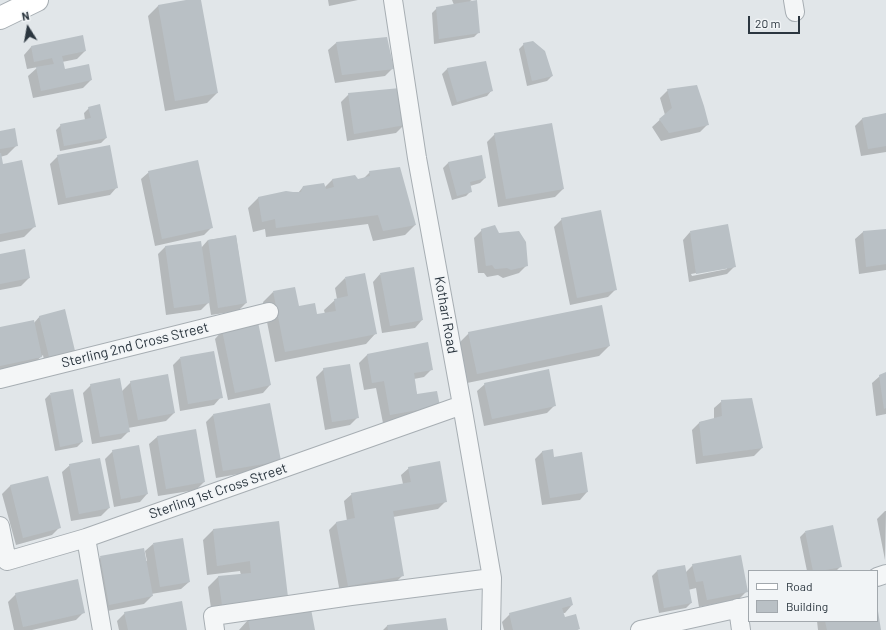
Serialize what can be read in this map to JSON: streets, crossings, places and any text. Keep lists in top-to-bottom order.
{
  "streets": {
    "street": ["Kothari Road", "Sterling 2nd Cross Street", "Sterling 1st Cross Street"]
  },
  "crossings": [
    ["Kothari Road", "Sterling 1st Cross Street"]
  ],
  "legend": ["Road", "Building"],
  "scale_bar": "20 m",
  "north": "top"
}
